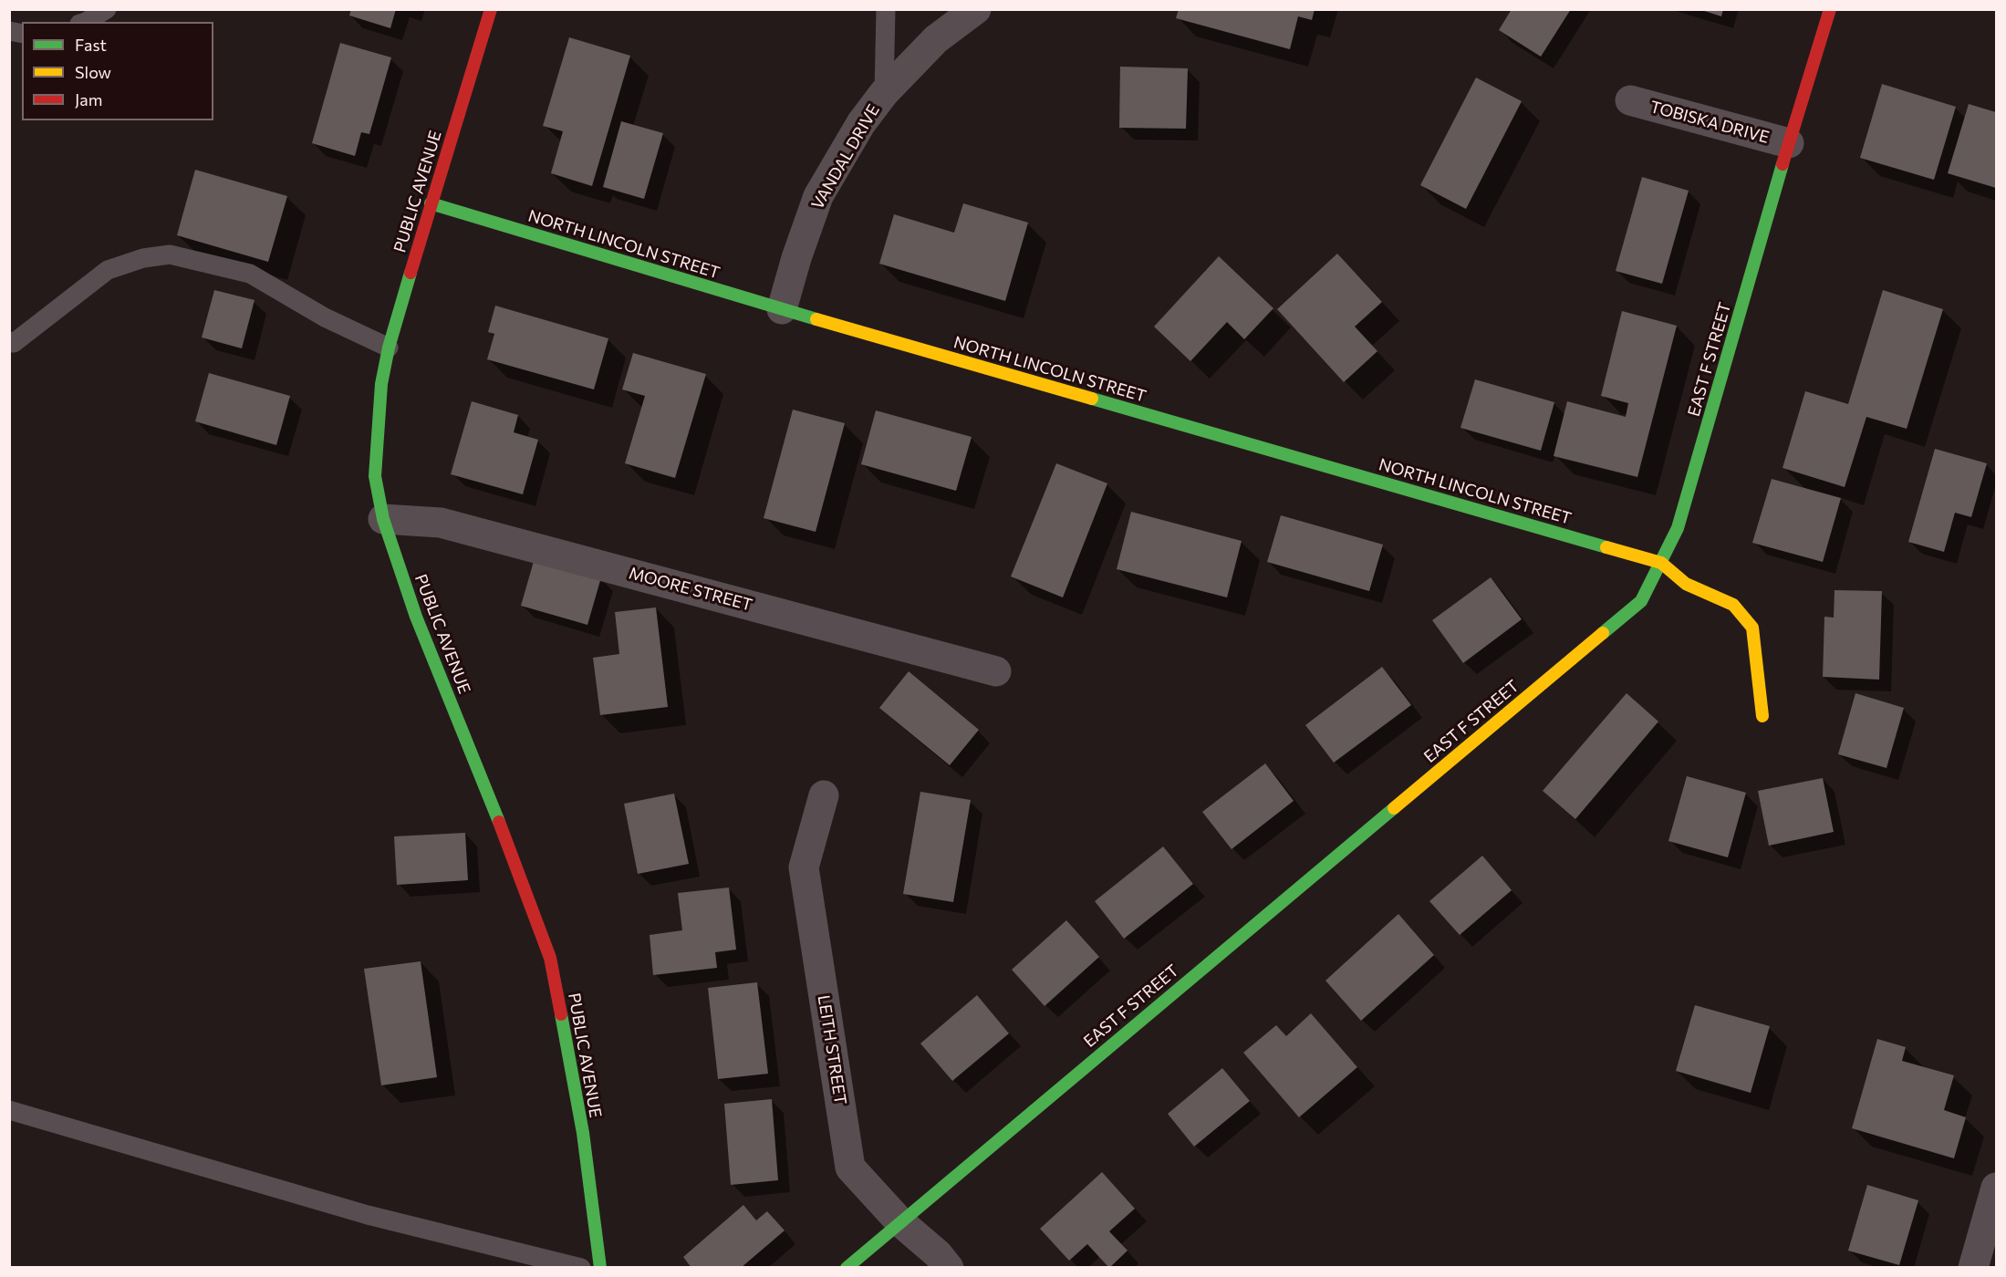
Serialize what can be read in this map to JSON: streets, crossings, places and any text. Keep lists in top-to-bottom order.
{
  "streets": {
    "street": [
      "TOBISKA DRIVE",
      "VANDAL DRIVE",
      "PUBLIC AVENUE",
      "NORTH LINCOLN STREET",
      "EAST F STREET",
      "MOORE STREET",
      "LEITH STREET"
    ]
  },
  "crossings": [
    ["TOBISKA DRIVE", "EAST F STREET"],
    ["VANDAL DRIVE", "NORTH LINCOLN STREET"],
    ["PUBLIC AVENUE", "NORTH LINCOLN STREET"],
    ["PUBLIC AVENUE", "MOORE STREET"],
    ["NORTH LINCOLN STREET", "EAST F STREET"],
    ["EAST F STREET", "LEITH STREET"]
  ],
  "legend": ["Fast", "Slow", "Jam"]
}
